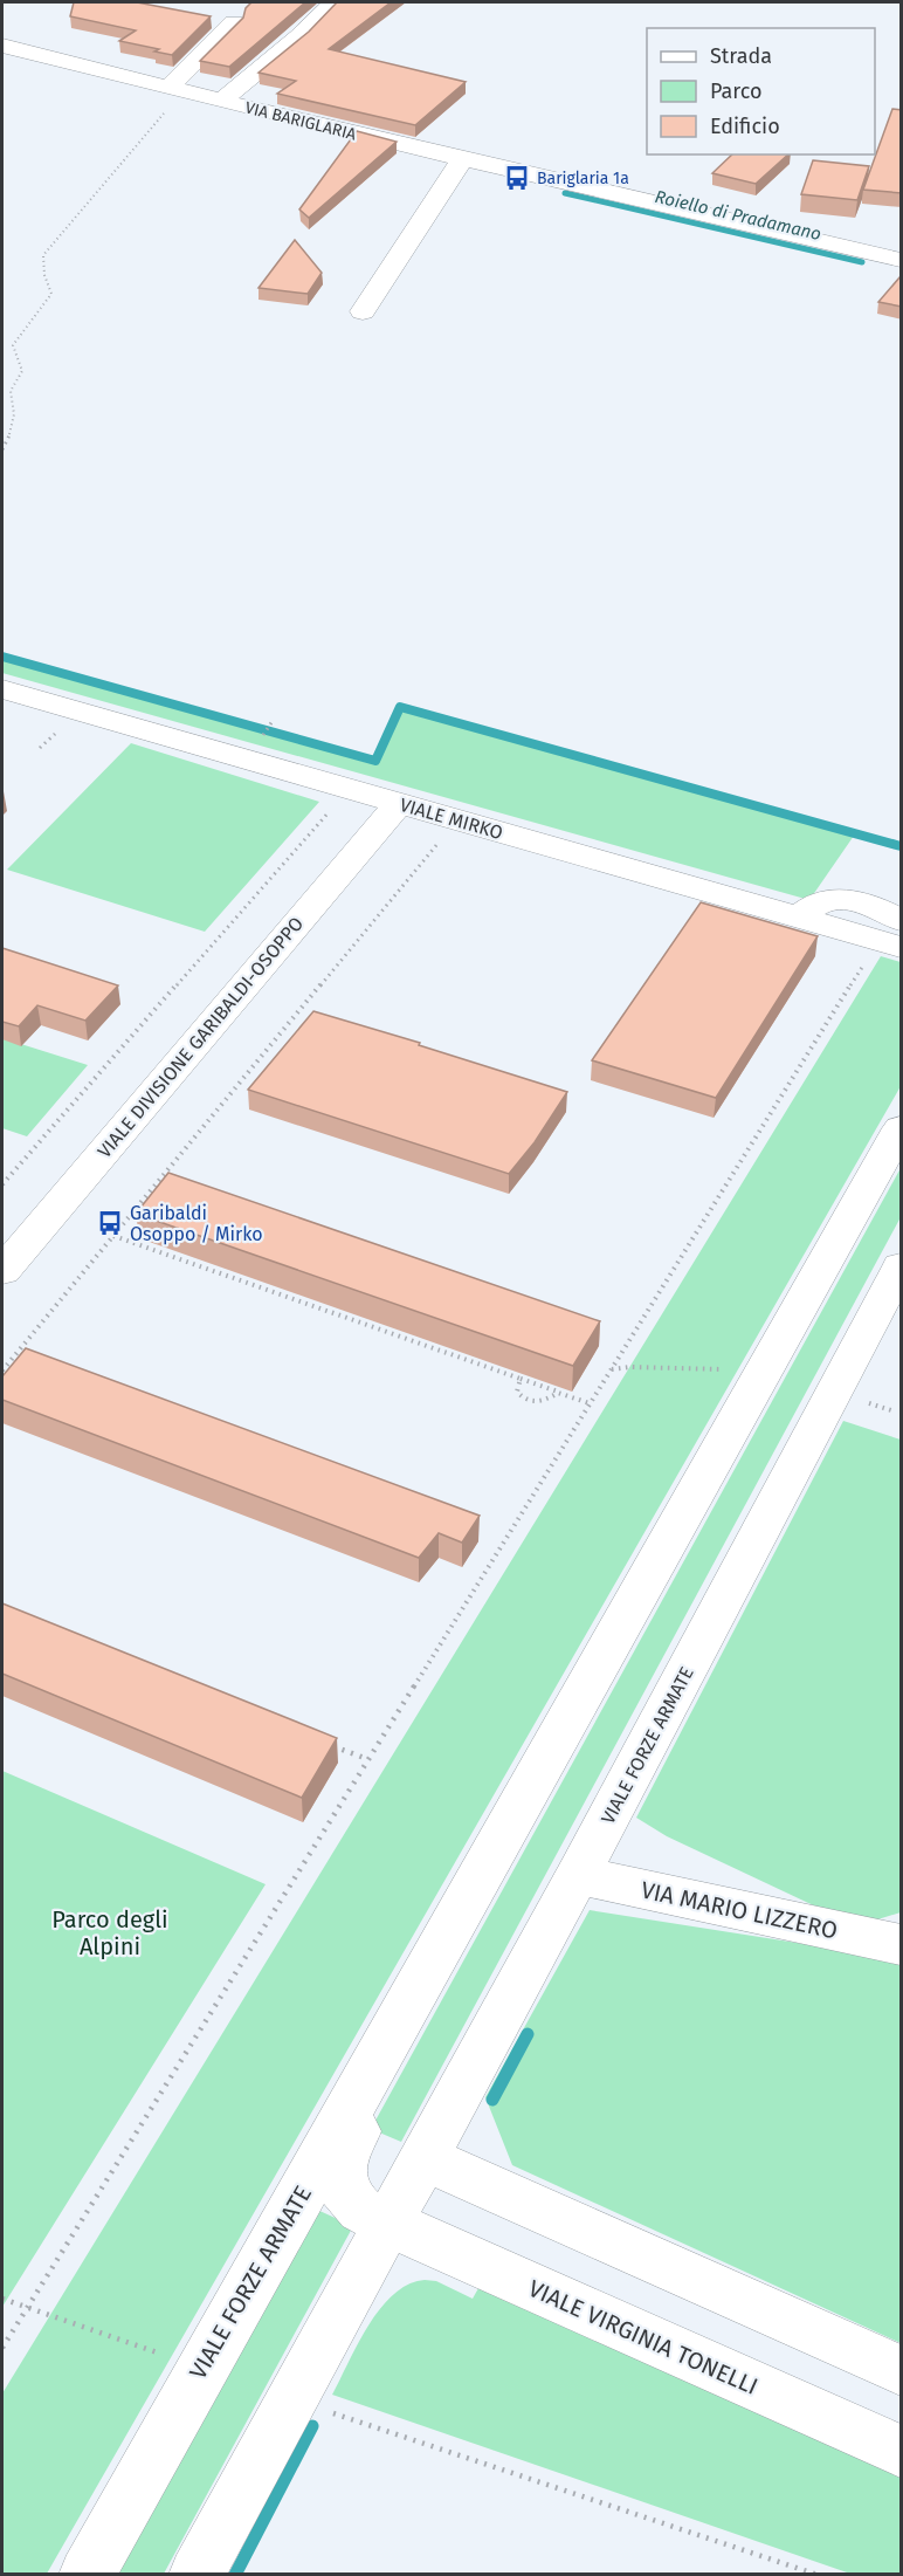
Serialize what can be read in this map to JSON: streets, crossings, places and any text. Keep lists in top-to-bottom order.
{
  "streets": {
    "street": [
      "VIA BARIGLARIA",
      "VIALE MIRKO",
      "VIALE DIVISIONE GARIBALDI-OSOPPO",
      "VIALE FORZE ARMATE",
      "VIA MARIO LIZZERO",
      "VIALE VIRGINIA TONELLI"
    ]
  },
  "crossings": [
    ["VIALE MIRKO", "VIALE DIVISIONE GARIBALDI-OSOPPO"],
    ["VIALE FORZE ARMATE", "VIA MARIO LIZZERO"],
    ["VIALE FORZE ARMATE", "VIALE VIRGINIA TONELLI"]
  ],
  "water": ["Roiello di Pradamano"],
  "parks": ["Parco degli Alpini"],
  "places": {
    "bus stop": ["Bariglaria 1a", "Garibaldi Osoppo / Mirko"]
  },
  "legend": ["Strada", "Parco", "Edificio"]
}
